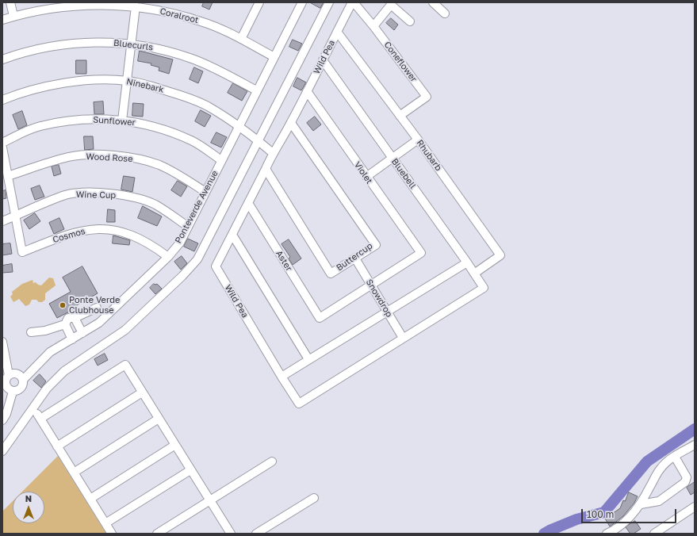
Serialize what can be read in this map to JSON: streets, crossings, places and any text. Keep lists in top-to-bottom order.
{
  "streets": {
    "street": [
      "Coralroot",
      "Bluecurls",
      "Wild Pea",
      "Coneflower",
      "Ninebark",
      "Sunflower",
      "Rhubarb",
      "Wood Rose",
      "Violet",
      "Bluebell",
      "Wine Cup",
      "Ponteverde Avenue",
      "Cosmos",
      "Buttercup",
      "Aster",
      "Snowdrop"
    ]
  },
  "crossings": [
    ["Coralroot", "Ponteverde Avenue"],
    ["Bluecurls", "Ponteverde Avenue"],
    ["Wild Pea", "Coneflower"],
    ["Wild Pea", "Ninebark"],
    ["Wild Pea", "Rhubarb"],
    ["Wild Pea", "Violet"],
    ["Wild Pea", "Bluebell"],
    ["Wild Pea", "Buttercup"],
    ["Wild Pea", "Aster"],
    ["Wild Pea", "Snowdrop"],
    ["Coneflower", "Rhubarb"],
    ["Ninebark", "Ponteverde Avenue"],
    ["Sunflower", "Ponteverde Avenue"],
    ["Rhubarb", "Bluebell"],
    ["Wood Rose", "Ponteverde Avenue"],
    ["Violet", "Aster"],
    ["Violet", "Snowdrop"],
    ["Wine Cup", "Ponteverde Avenue"],
    ["Wine Cup", "Cosmos"],
    ["Ponteverde Avenue", "Cosmos"],
    ["Buttercup", "Snowdrop"],
    ["Aster", "Snowdrop"]
  ],
  "places": ["Ponte Verde Clubhouse"],
  "scale_bar": "100 m",
  "north": "top"
}
